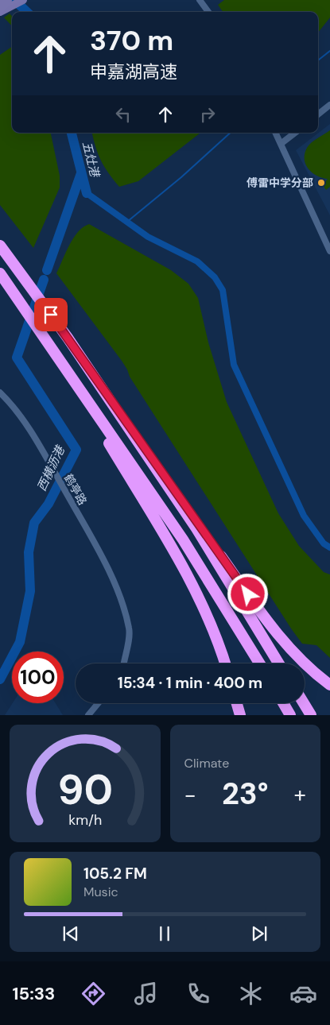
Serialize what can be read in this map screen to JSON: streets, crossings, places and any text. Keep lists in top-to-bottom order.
{
  "streets": {
    "street": ["鹤亭路"]
  },
  "water": ["五灶港", "西横沥港"],
  "places": ["傅雷中学分部"],
  "page": {
    "turn": ["370 m", "申嘉湖高速"],
    "limit": "100",
    "trip": "15:34 · 1 min · 400 m",
    "tile": "Climate",
    "heat": ["−", "23°", "+"],
    "song": ["105.2 FM", "Music"],
    "tabs": "15:33",
    "gauge": ["90", "km/h"]
  }
}
